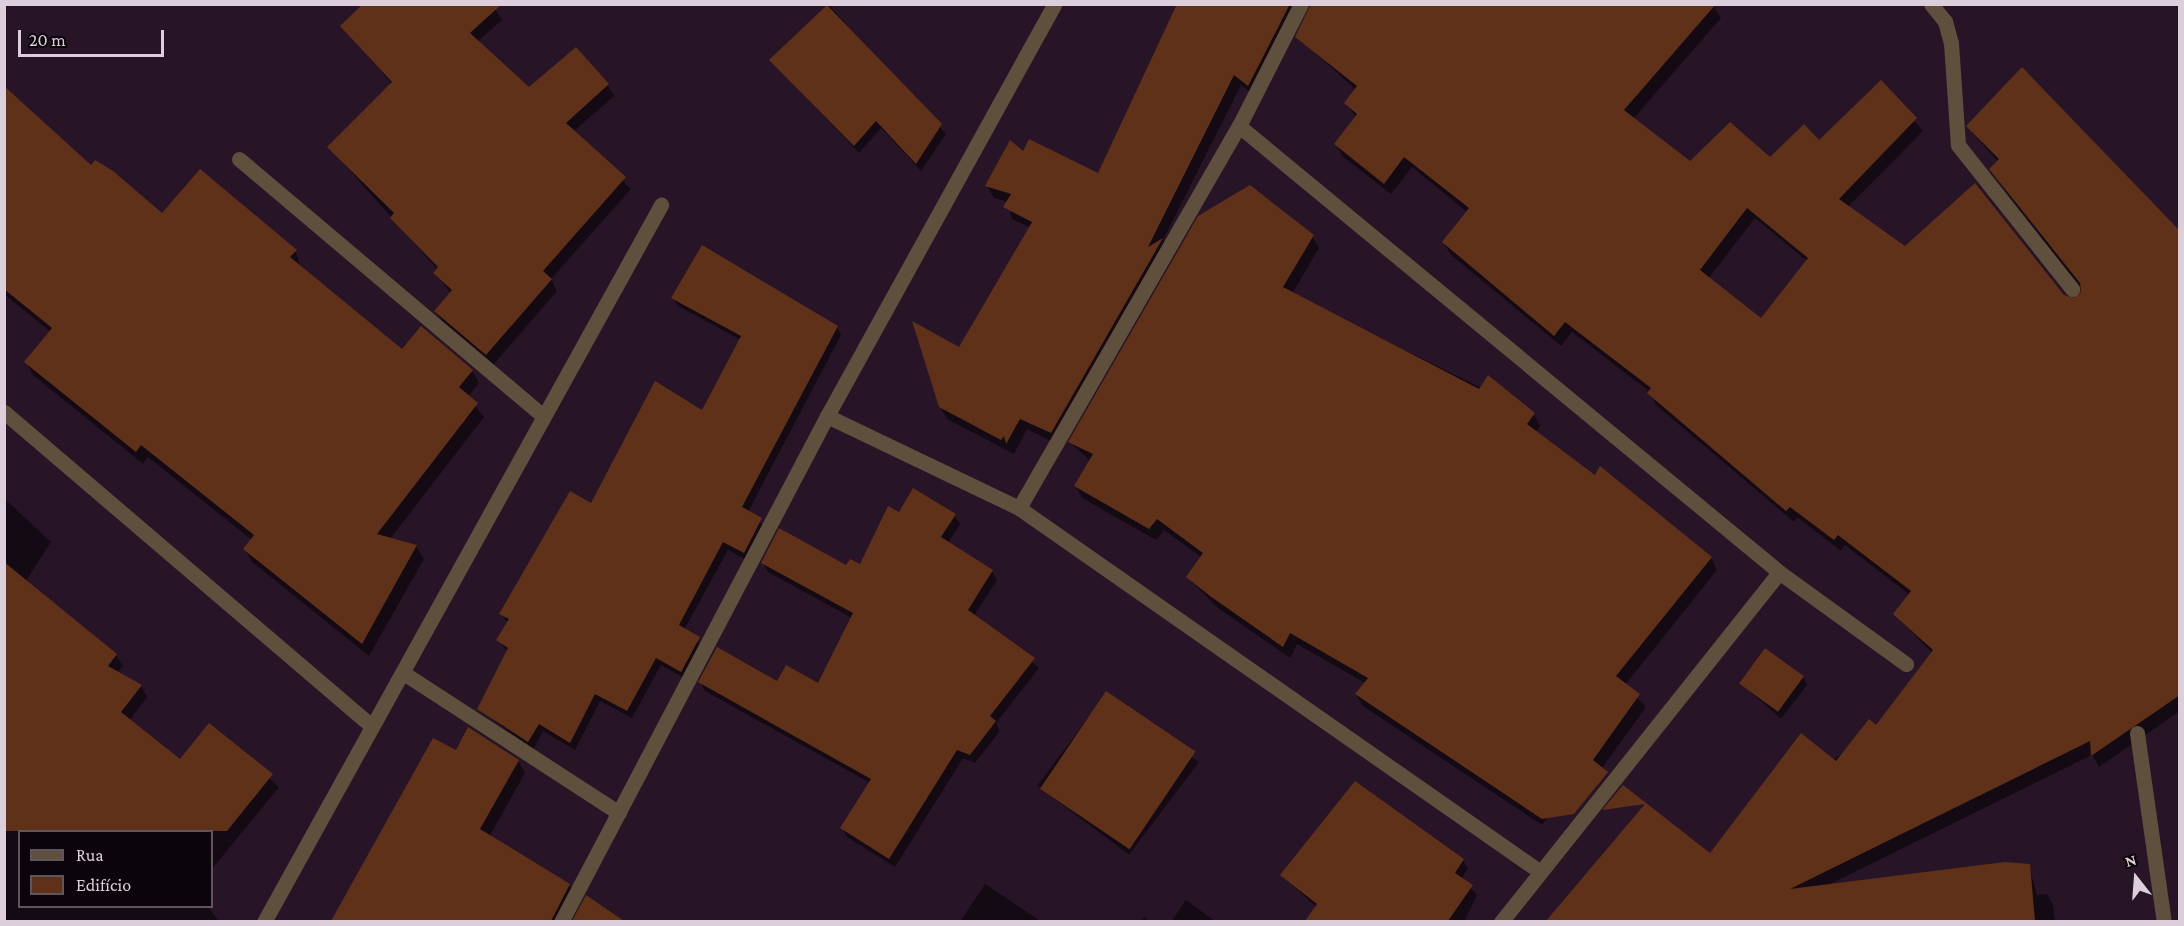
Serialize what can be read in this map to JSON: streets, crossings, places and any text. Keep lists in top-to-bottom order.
{
  "legend": ["Rua", "Edifício"],
  "scale_bar": "20 m",
  "north": "top"
}
